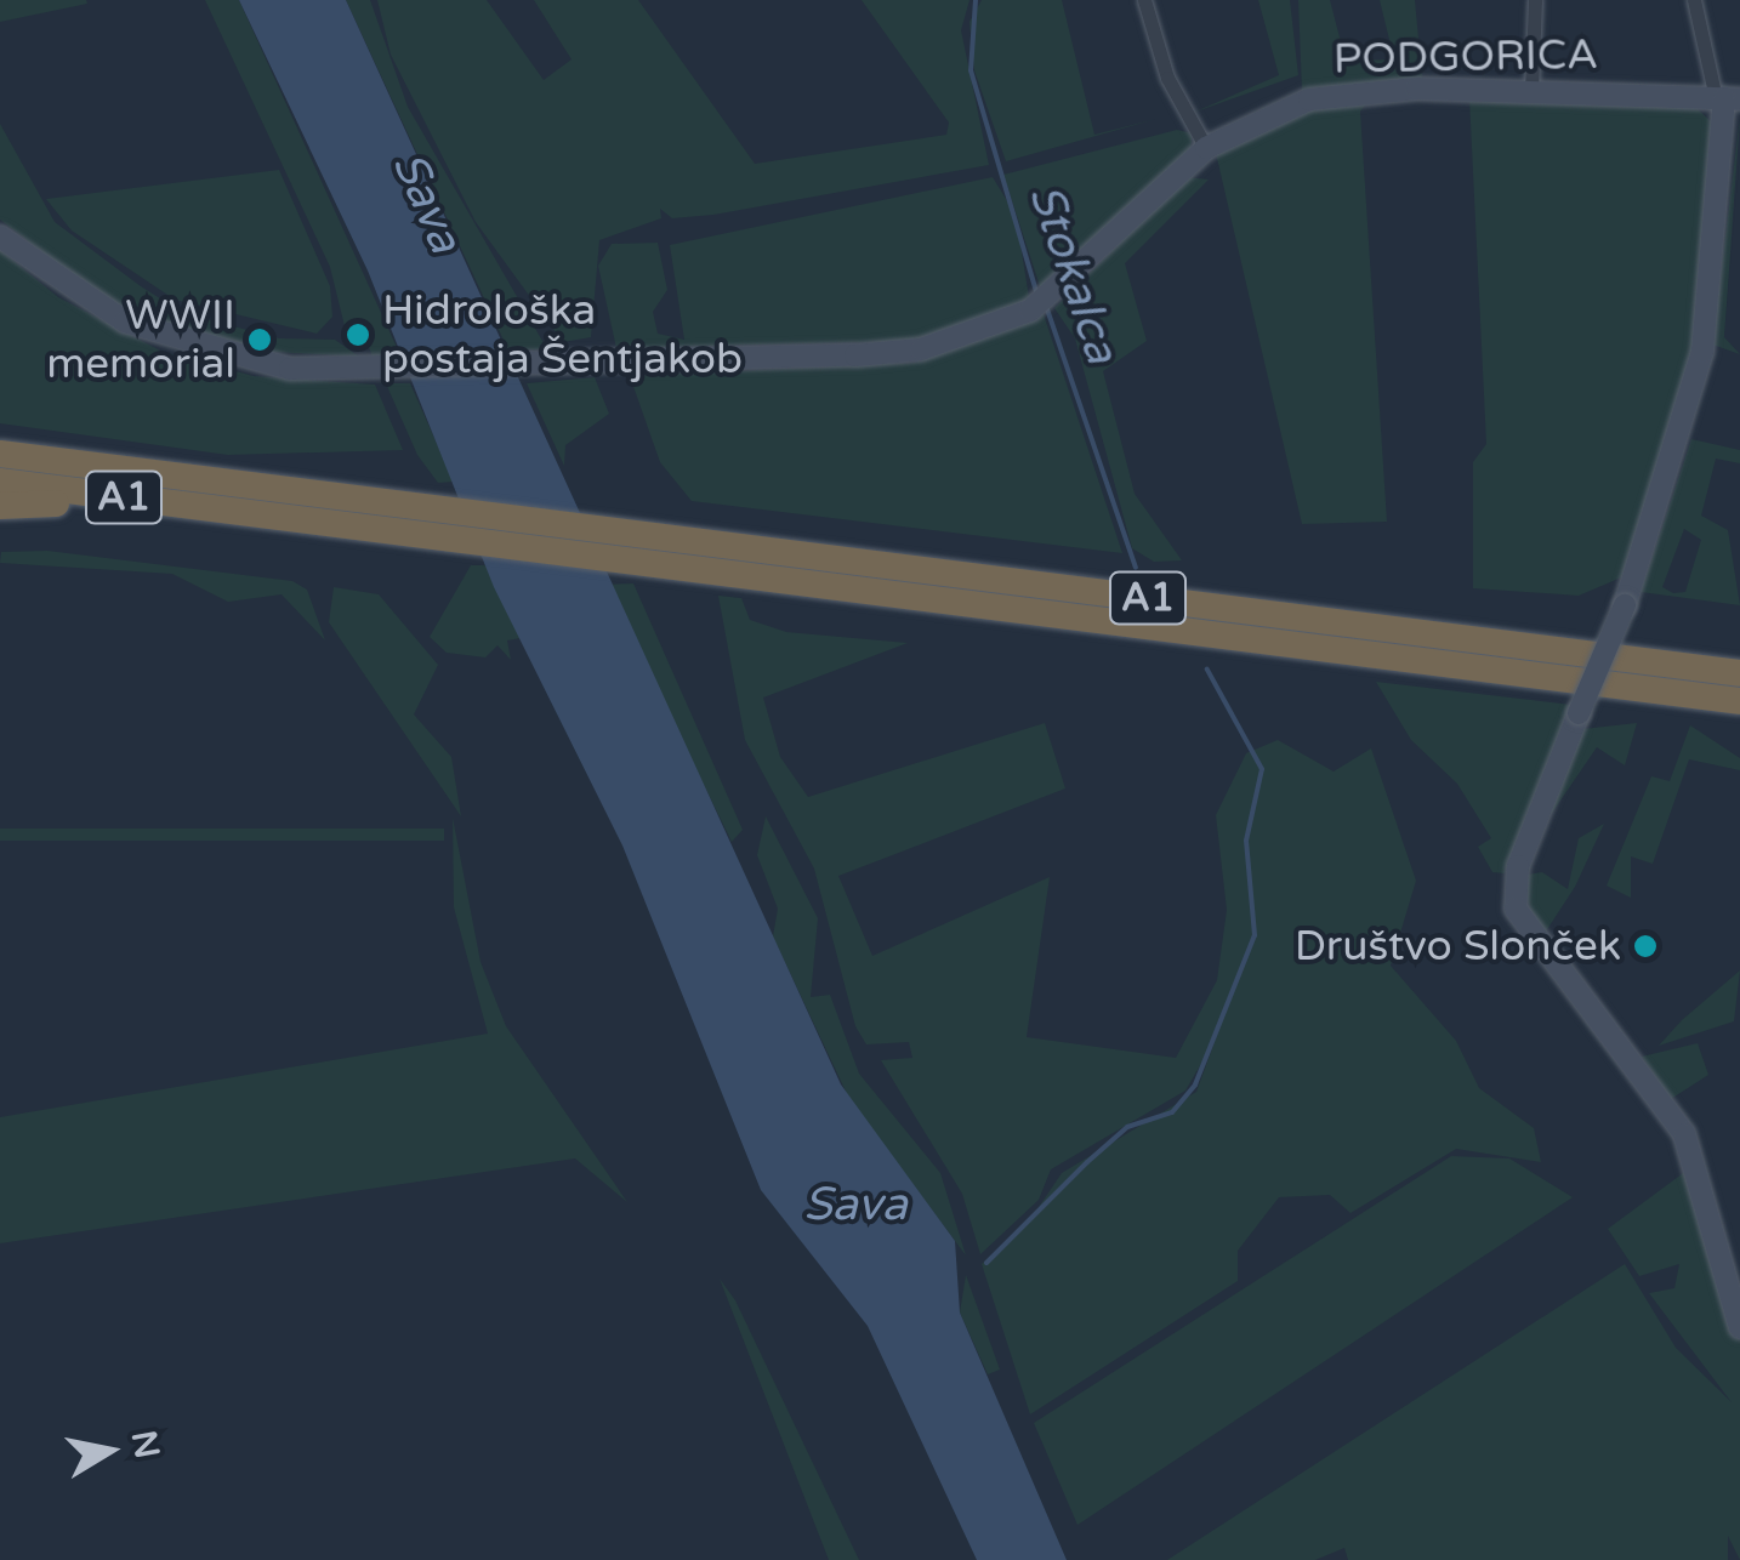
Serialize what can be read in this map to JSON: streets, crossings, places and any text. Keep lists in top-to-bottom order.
{
  "streets": {
    "highway": ["A1"],
    "main road": ["PODGORICA"]
  },
  "water": ["Sava", "Stokalca"],
  "places": ["Hidrološka postaja Šentjakob", "WWII memorial", "Društvo Slonček"],
  "north": "right"
}
